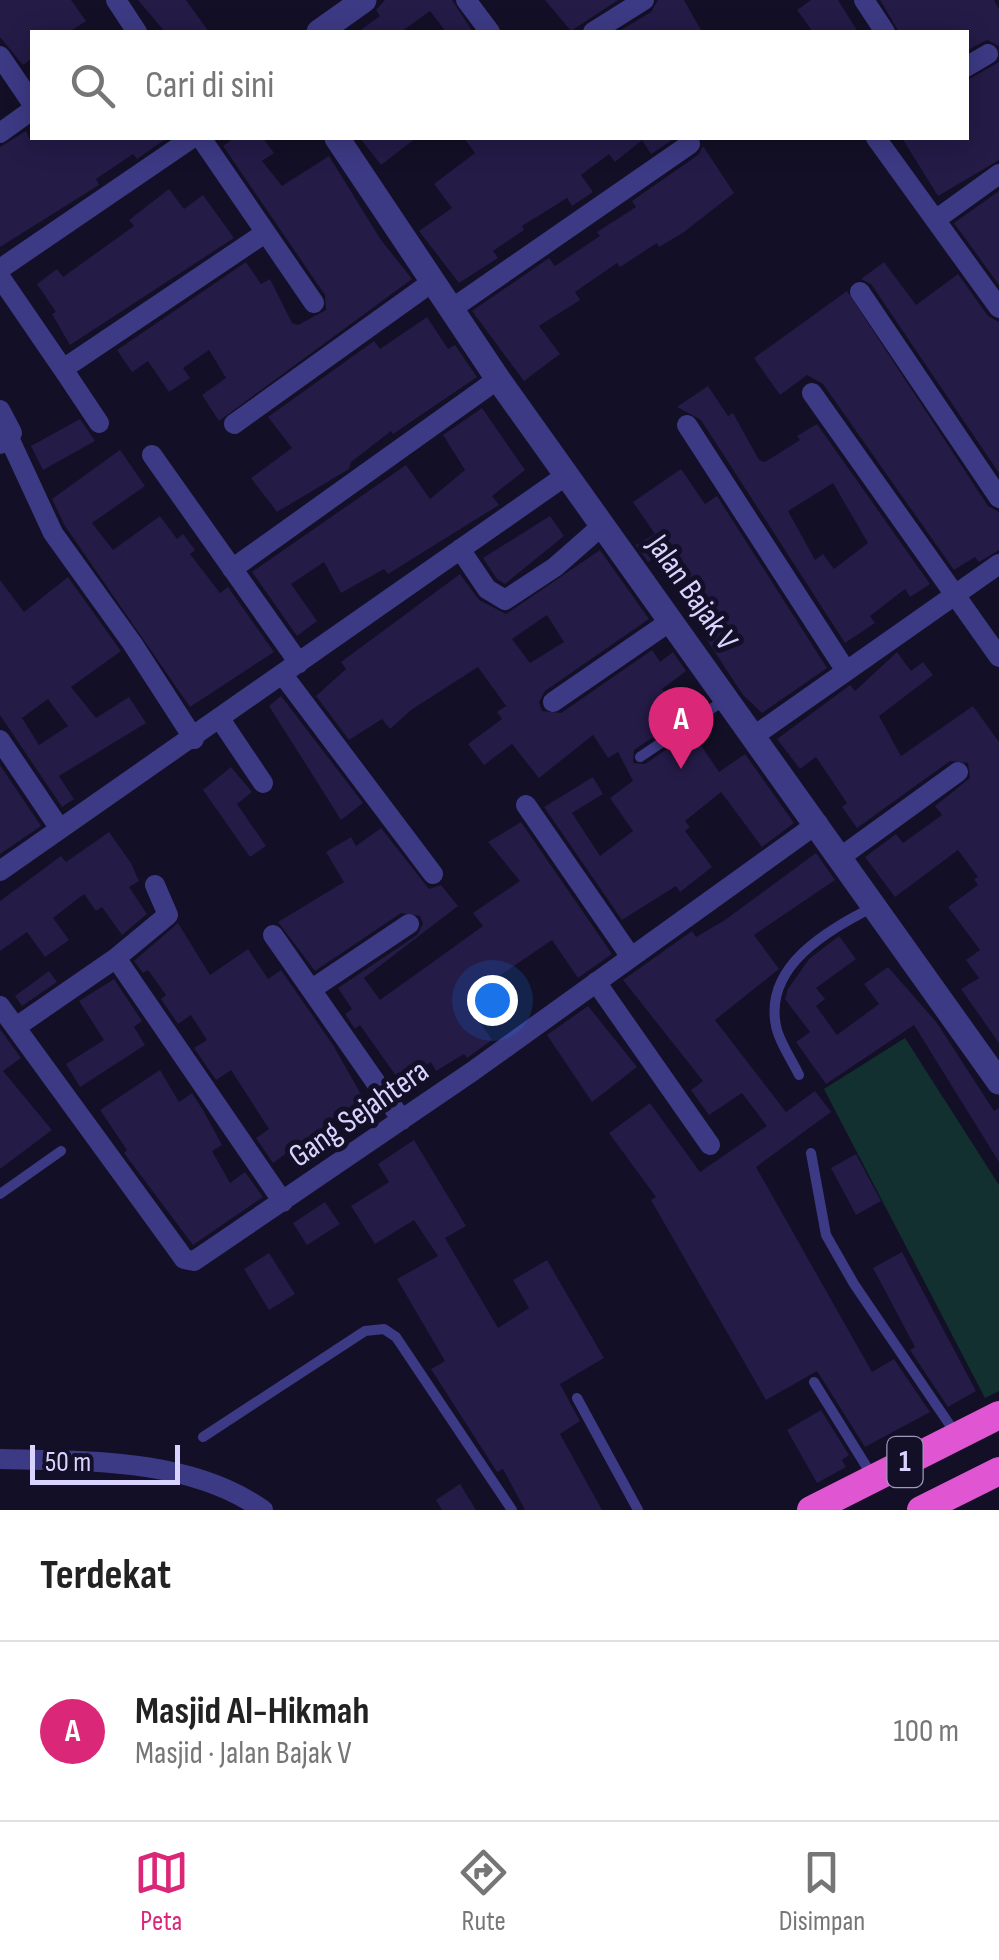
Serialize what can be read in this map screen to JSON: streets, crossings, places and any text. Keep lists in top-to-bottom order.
{
  "streets": {
    "highway": ["1"],
    "street": ["Jalan Bajak V", "Gang Sejahtera"]
  },
  "crossings": [
    ["Jalan Bajak V", "Gang Sejahtera"]
  ],
  "scale_bar": "50 m",
  "page": {
    "search": "Cari di sini",
    "pins": "A",
    "scale": "50 m",
    "heading": "Terdekat",
    "list": [
      {
        "mark": "A",
        "name": "Masjid Al-Hikmah",
        "note": "Masjid · Jalan Bajak V",
        "value": "100 m"
      }
    ],
    "nav": ["Peta", "Rute", "Disimpan"]
  }
}
